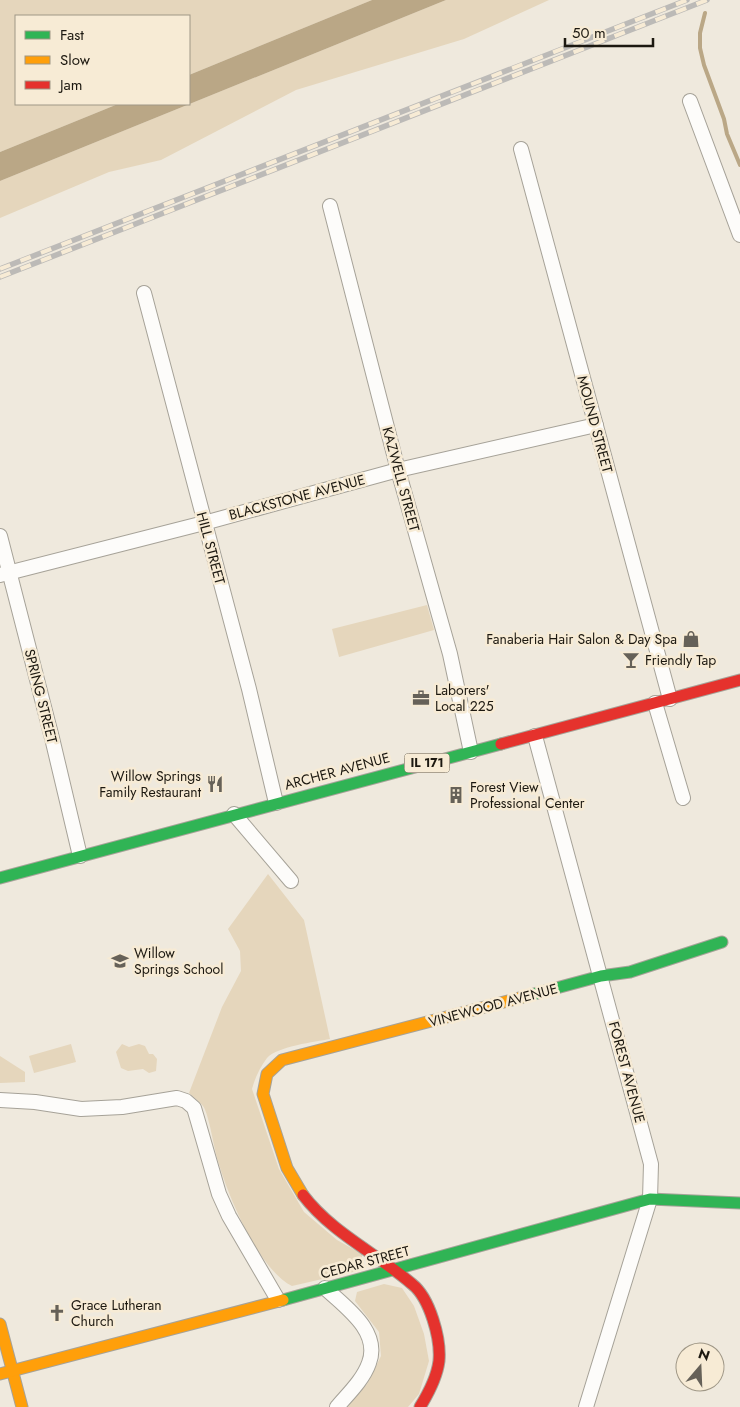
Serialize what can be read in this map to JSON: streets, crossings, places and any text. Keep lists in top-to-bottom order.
{
  "streets": {
    "street": [
      "MOUND STREET",
      "KAZWELL STREET",
      "BLACKSTONE AVENUE",
      "HILL STREET",
      "SPRING STREET",
      "IL 171",
      "ARCHER AVENUE",
      "VINEWOOD AVENUE",
      "FOREST AVENUE",
      "CEDAR STREET"
    ]
  },
  "crossings": [
    ["MOUND STREET", "BLACKSTONE AVENUE"],
    ["MOUND STREET", "ARCHER AVENUE"],
    ["KAZWELL STREET", "BLACKSTONE AVENUE"],
    ["KAZWELL STREET", "ARCHER AVENUE"],
    ["BLACKSTONE AVENUE", "HILL STREET"],
    ["BLACKSTONE AVENUE", "SPRING STREET"],
    ["HILL STREET", "ARCHER AVENUE"],
    ["SPRING STREET", "ARCHER AVENUE"],
    ["ARCHER AVENUE", "FOREST AVENUE"],
    ["VINEWOOD AVENUE", "FOREST AVENUE"],
    ["VINEWOOD AVENUE", "CEDAR STREET"],
    ["FOREST AVENUE", "CEDAR STREET"]
  ],
  "places": {
    "shop": ["Fanaberia Hair Salon & Day Spa"],
    "bar": ["Friendly Tap"],
    "office": ["Laborers' Local 225"],
    "restaurant": ["Willow Springs Family Restaurant"],
    "building": ["Forest View Professional Center"],
    "school or university": ["Willow Springs School"],
    "church": ["Grace Lutheran Church"]
  },
  "legend": ["Fast", "Slow", "Jam"],
  "scale_bar": "50 m",
  "north": "top"
}
